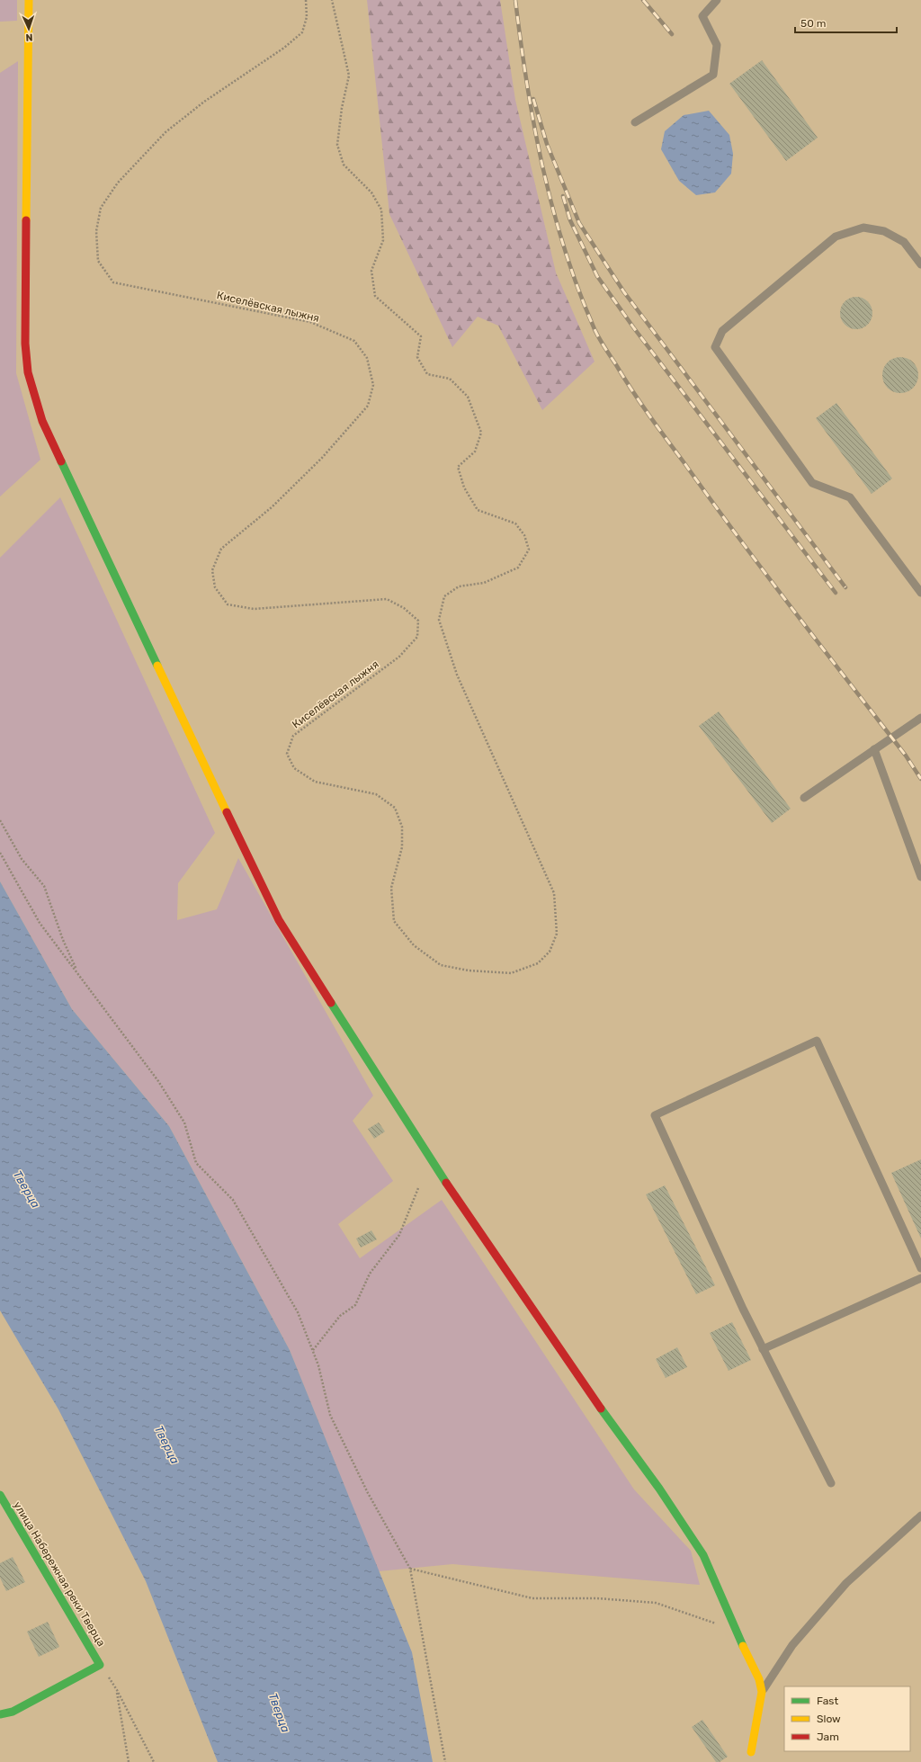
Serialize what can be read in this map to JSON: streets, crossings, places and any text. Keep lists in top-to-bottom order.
{
  "streets": {
    "street": ["улица Набережная реки Тверца"],
    "path": ["Киселёвская лыжня"]
  },
  "water": ["Тверца"],
  "legend": ["Fast", "Slow", "Jam"],
  "scale_bar": "50 m",
  "north": "bottom"
}
